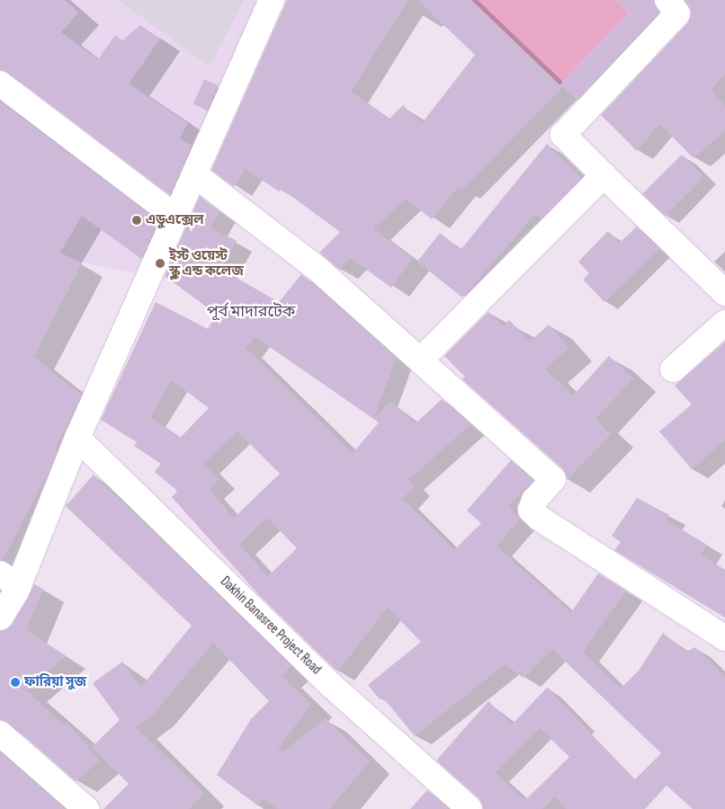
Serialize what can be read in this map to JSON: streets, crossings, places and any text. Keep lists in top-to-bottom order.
{
  "streets": {
    "street": ["Dakhin Banasree Project Road"]
  },
  "districts": ["পূর্ব মাদারটেক"],
  "places": ["এডুএক্সেল", "ইস্ট ওয়েস্ট স্কুল এন্ড কলেজ", "ফারিয়া সুজ"]
}
